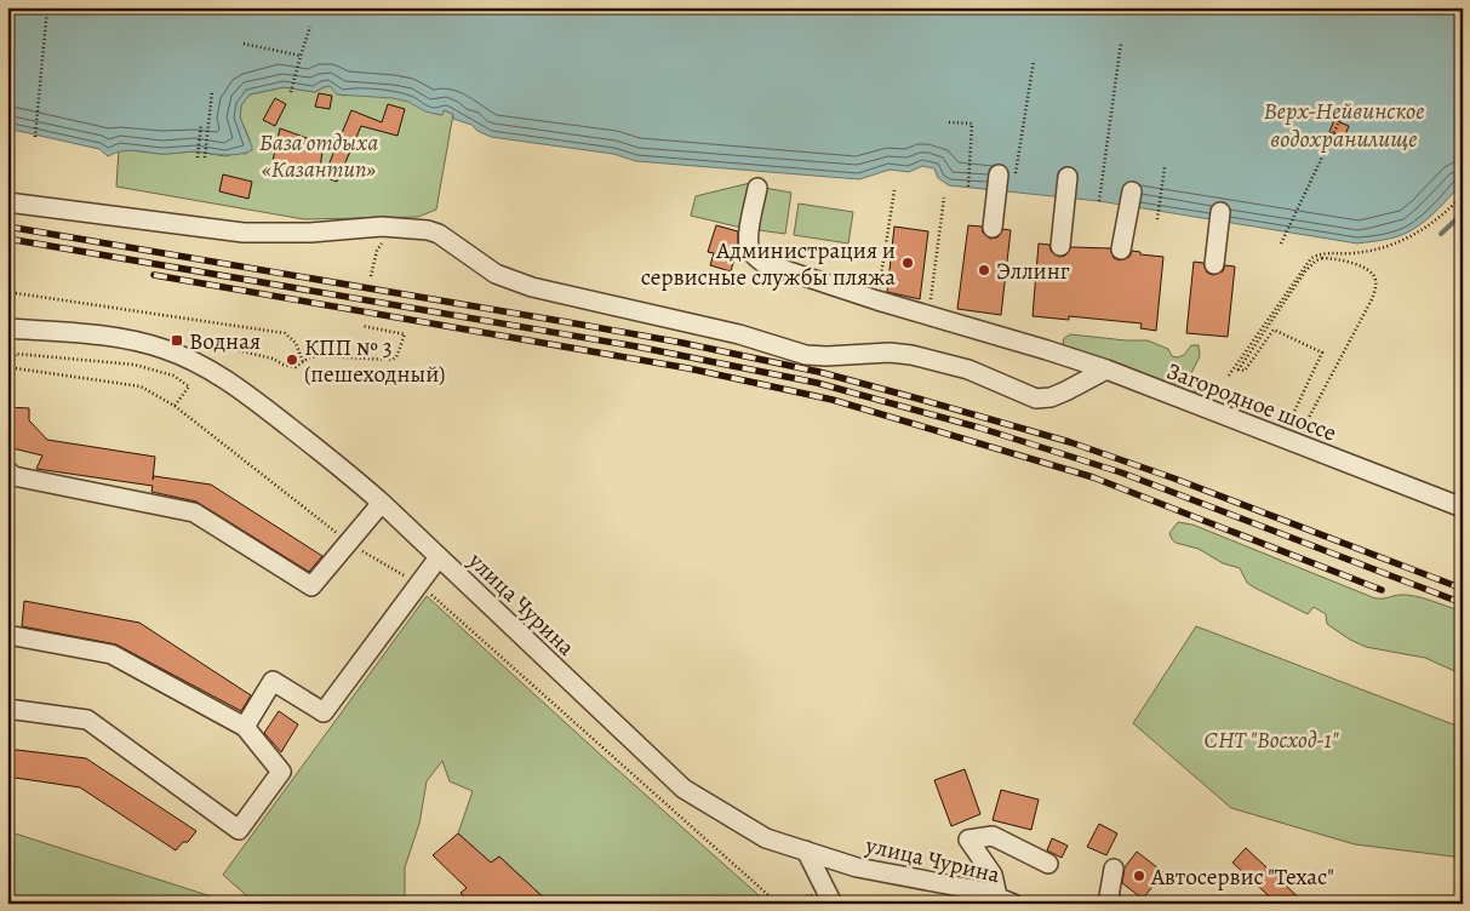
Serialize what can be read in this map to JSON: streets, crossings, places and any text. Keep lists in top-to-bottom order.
{
  "streets": {
    "street": ["Загородное шоссе", "улица Чурина"]
  },
  "water": ["Верх-Нейвинское водохранилище"],
  "parks": ["База отдыха «Казантип»", "СНТ \"Восход-1\""],
  "places": {
    "other": [
      "Администрация и сервисные службы пляжа",
      "Эллинг",
      "КПП № 3 (пешеходный)",
      "Автосервис \"Техас\""
    ],
    "transit": ["Водная"]
  }
}
